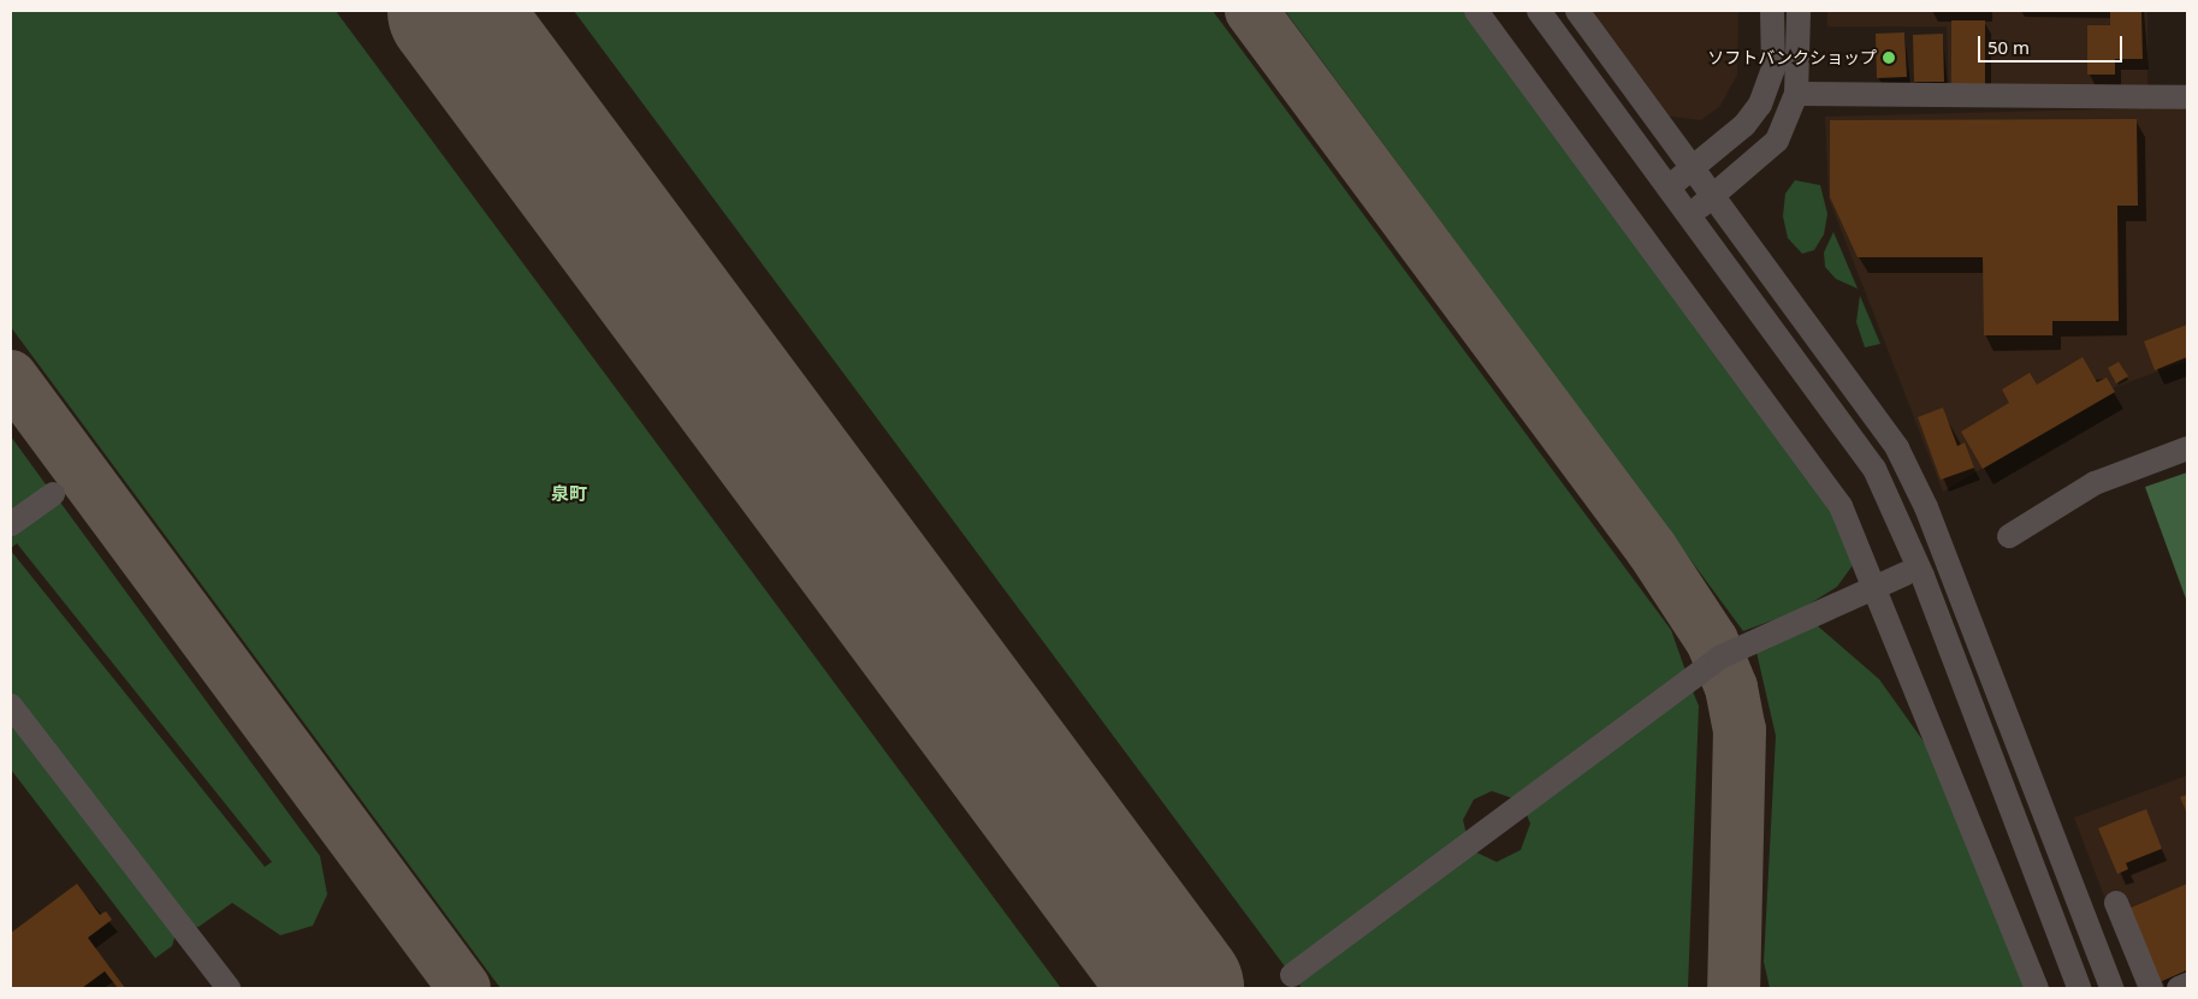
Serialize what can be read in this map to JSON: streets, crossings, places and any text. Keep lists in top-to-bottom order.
{
  "districts": ["泉町"],
  "places": ["ソフトバンクショップ"],
  "scale_bar": "50 m"
}
